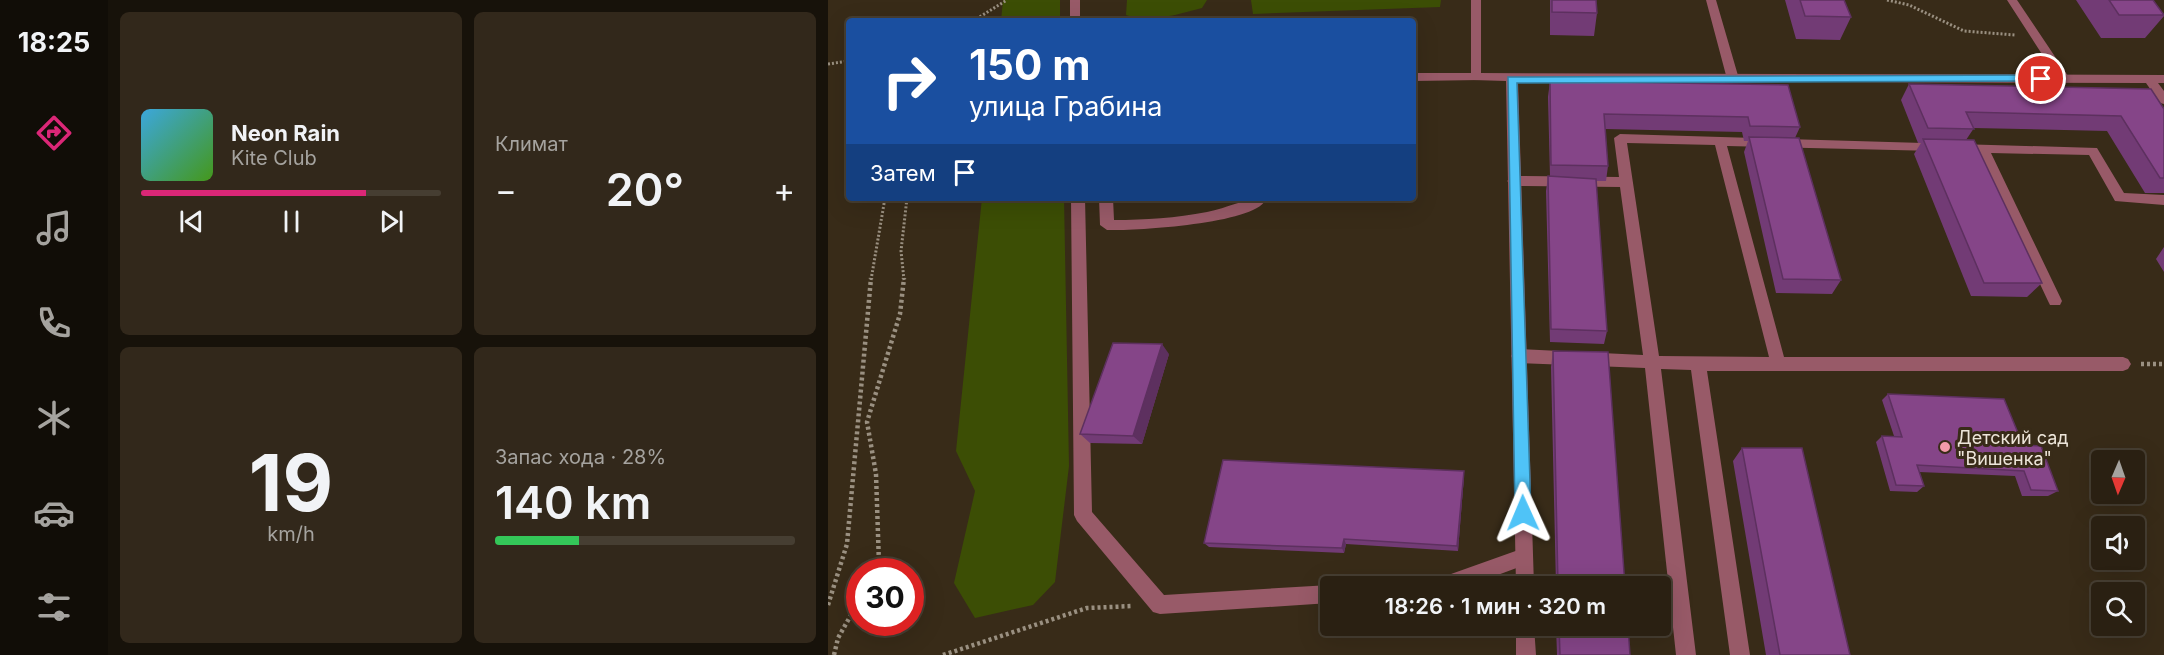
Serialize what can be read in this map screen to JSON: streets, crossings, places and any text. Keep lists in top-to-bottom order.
{
  "places": ["Детский сад \"Вишенка\""],
  "north": "bottom",
  "page": {
    "tabs": "18:25",
    "tile": [
      "Климат",
      ["19", "km/h"],
      ["Запас хода · 28%", "140 km"]
    ],
    "turn": ["150 m", "улица Грабина"],
    "song": ["Neon Rain", "Kite Club"],
    "then": "Затем",
    "heat": ["−", "20°", "+"],
    "limit": "30",
    "trip": "18:26 · 1 мин · 320 m"
  }
}
